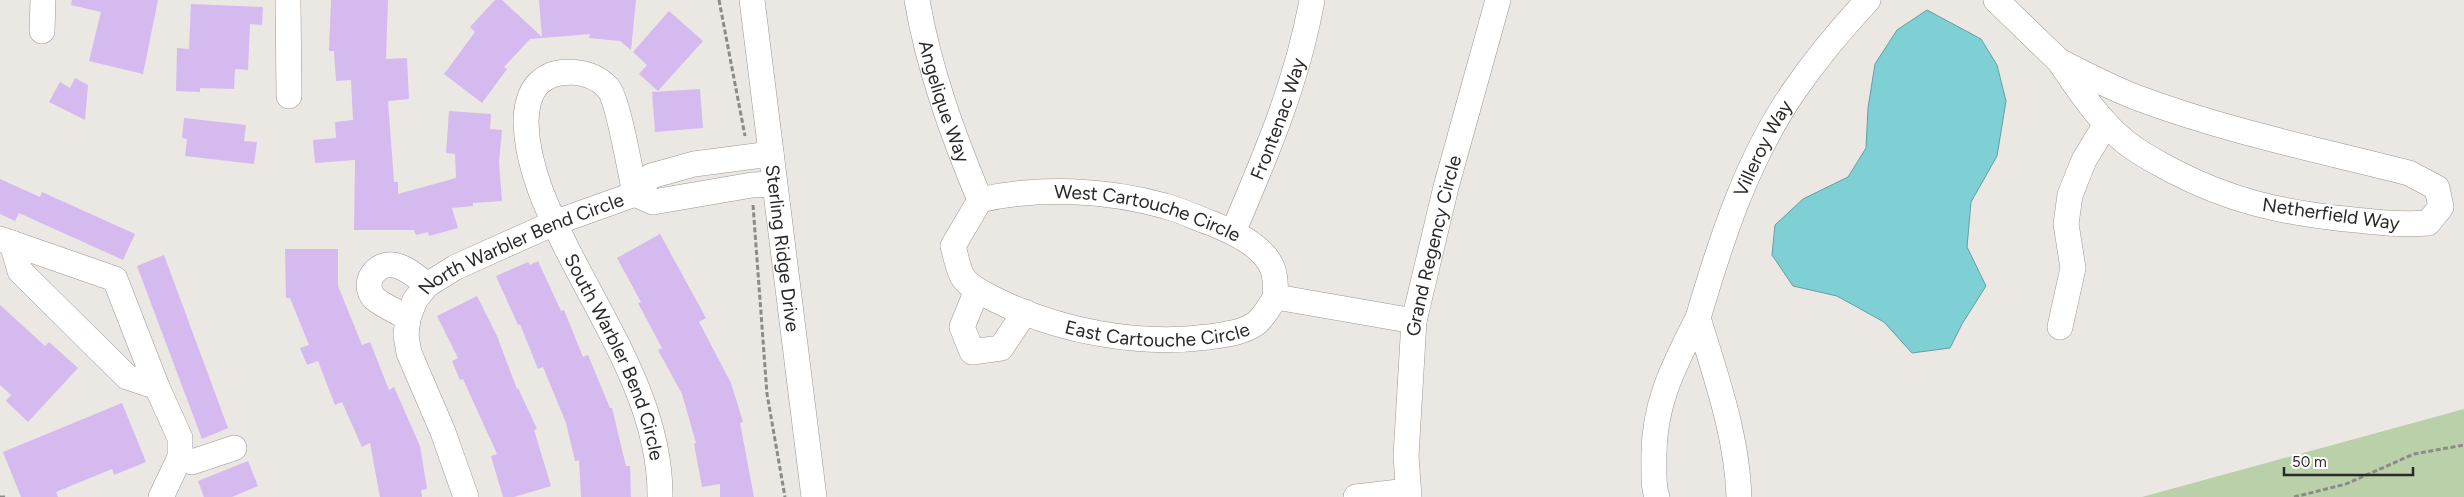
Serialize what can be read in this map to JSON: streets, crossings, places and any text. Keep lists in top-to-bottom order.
{
  "streets": {
    "street": [
      "Angelique Way",
      "Frontenac Way",
      "Villeroy Way",
      "Netherfield Way",
      "West Cartouche Circle",
      "North Warbler Bend Circle",
      "Grand Regency Circle",
      "Sterling Ridge Drive",
      "East Cartouche Circle",
      "South Warbler Bend Circle"
    ]
  },
  "crossings": [
    ["Angelique Way", "West Cartouche Circle"],
    ["Angelique Way", "East Cartouche Circle"],
    ["Frontenac Way", "West Cartouche Circle"],
    ["West Cartouche Circle", "East Cartouche Circle"],
    ["North Warbler Bend Circle", "Sterling Ridge Drive"],
    ["North Warbler Bend Circle", "South Warbler Bend Circle"]
  ],
  "scale_bar": "50 m"
}
